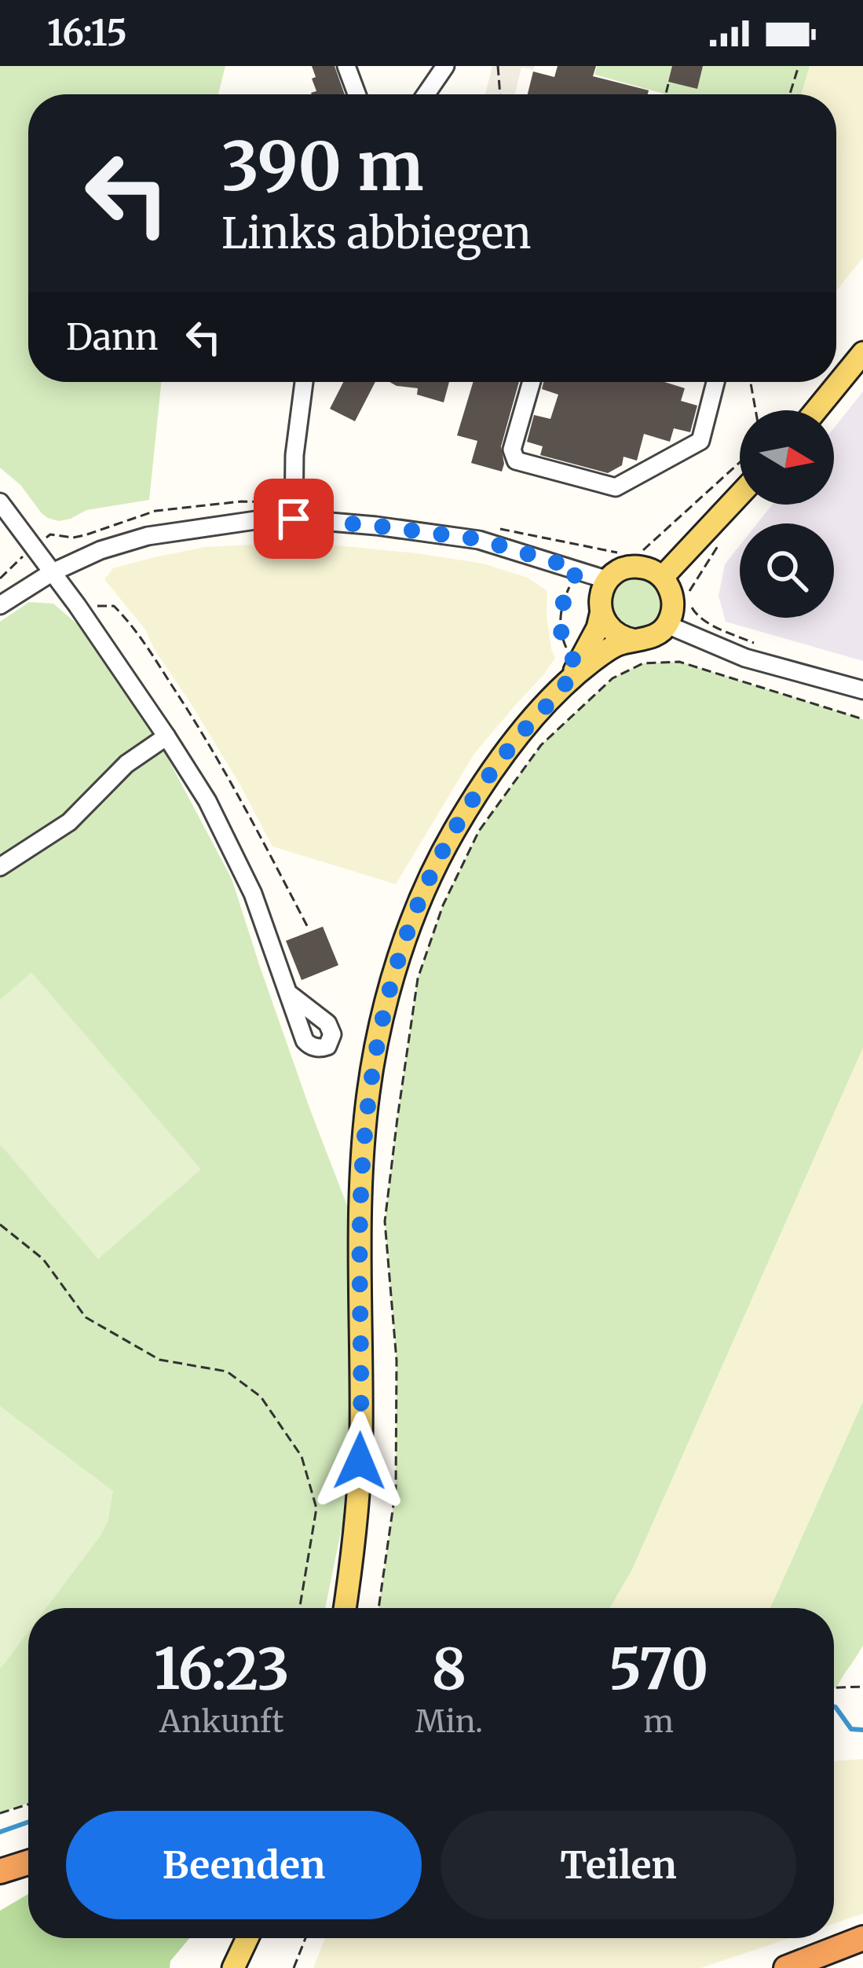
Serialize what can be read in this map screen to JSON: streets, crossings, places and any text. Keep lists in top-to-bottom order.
{
  "north": "right",
  "page": {
    "status": "16:15",
    "turn": ["390 m", "Links abbiegen"],
    "then": "Dann",
    "eta": [
      "16:23",
      "Ankunft",
      "8",
      "Min.",
      "570",
      "m"
    ],
    "buttons": ["Beenden", "Teilen"]
  }
}
